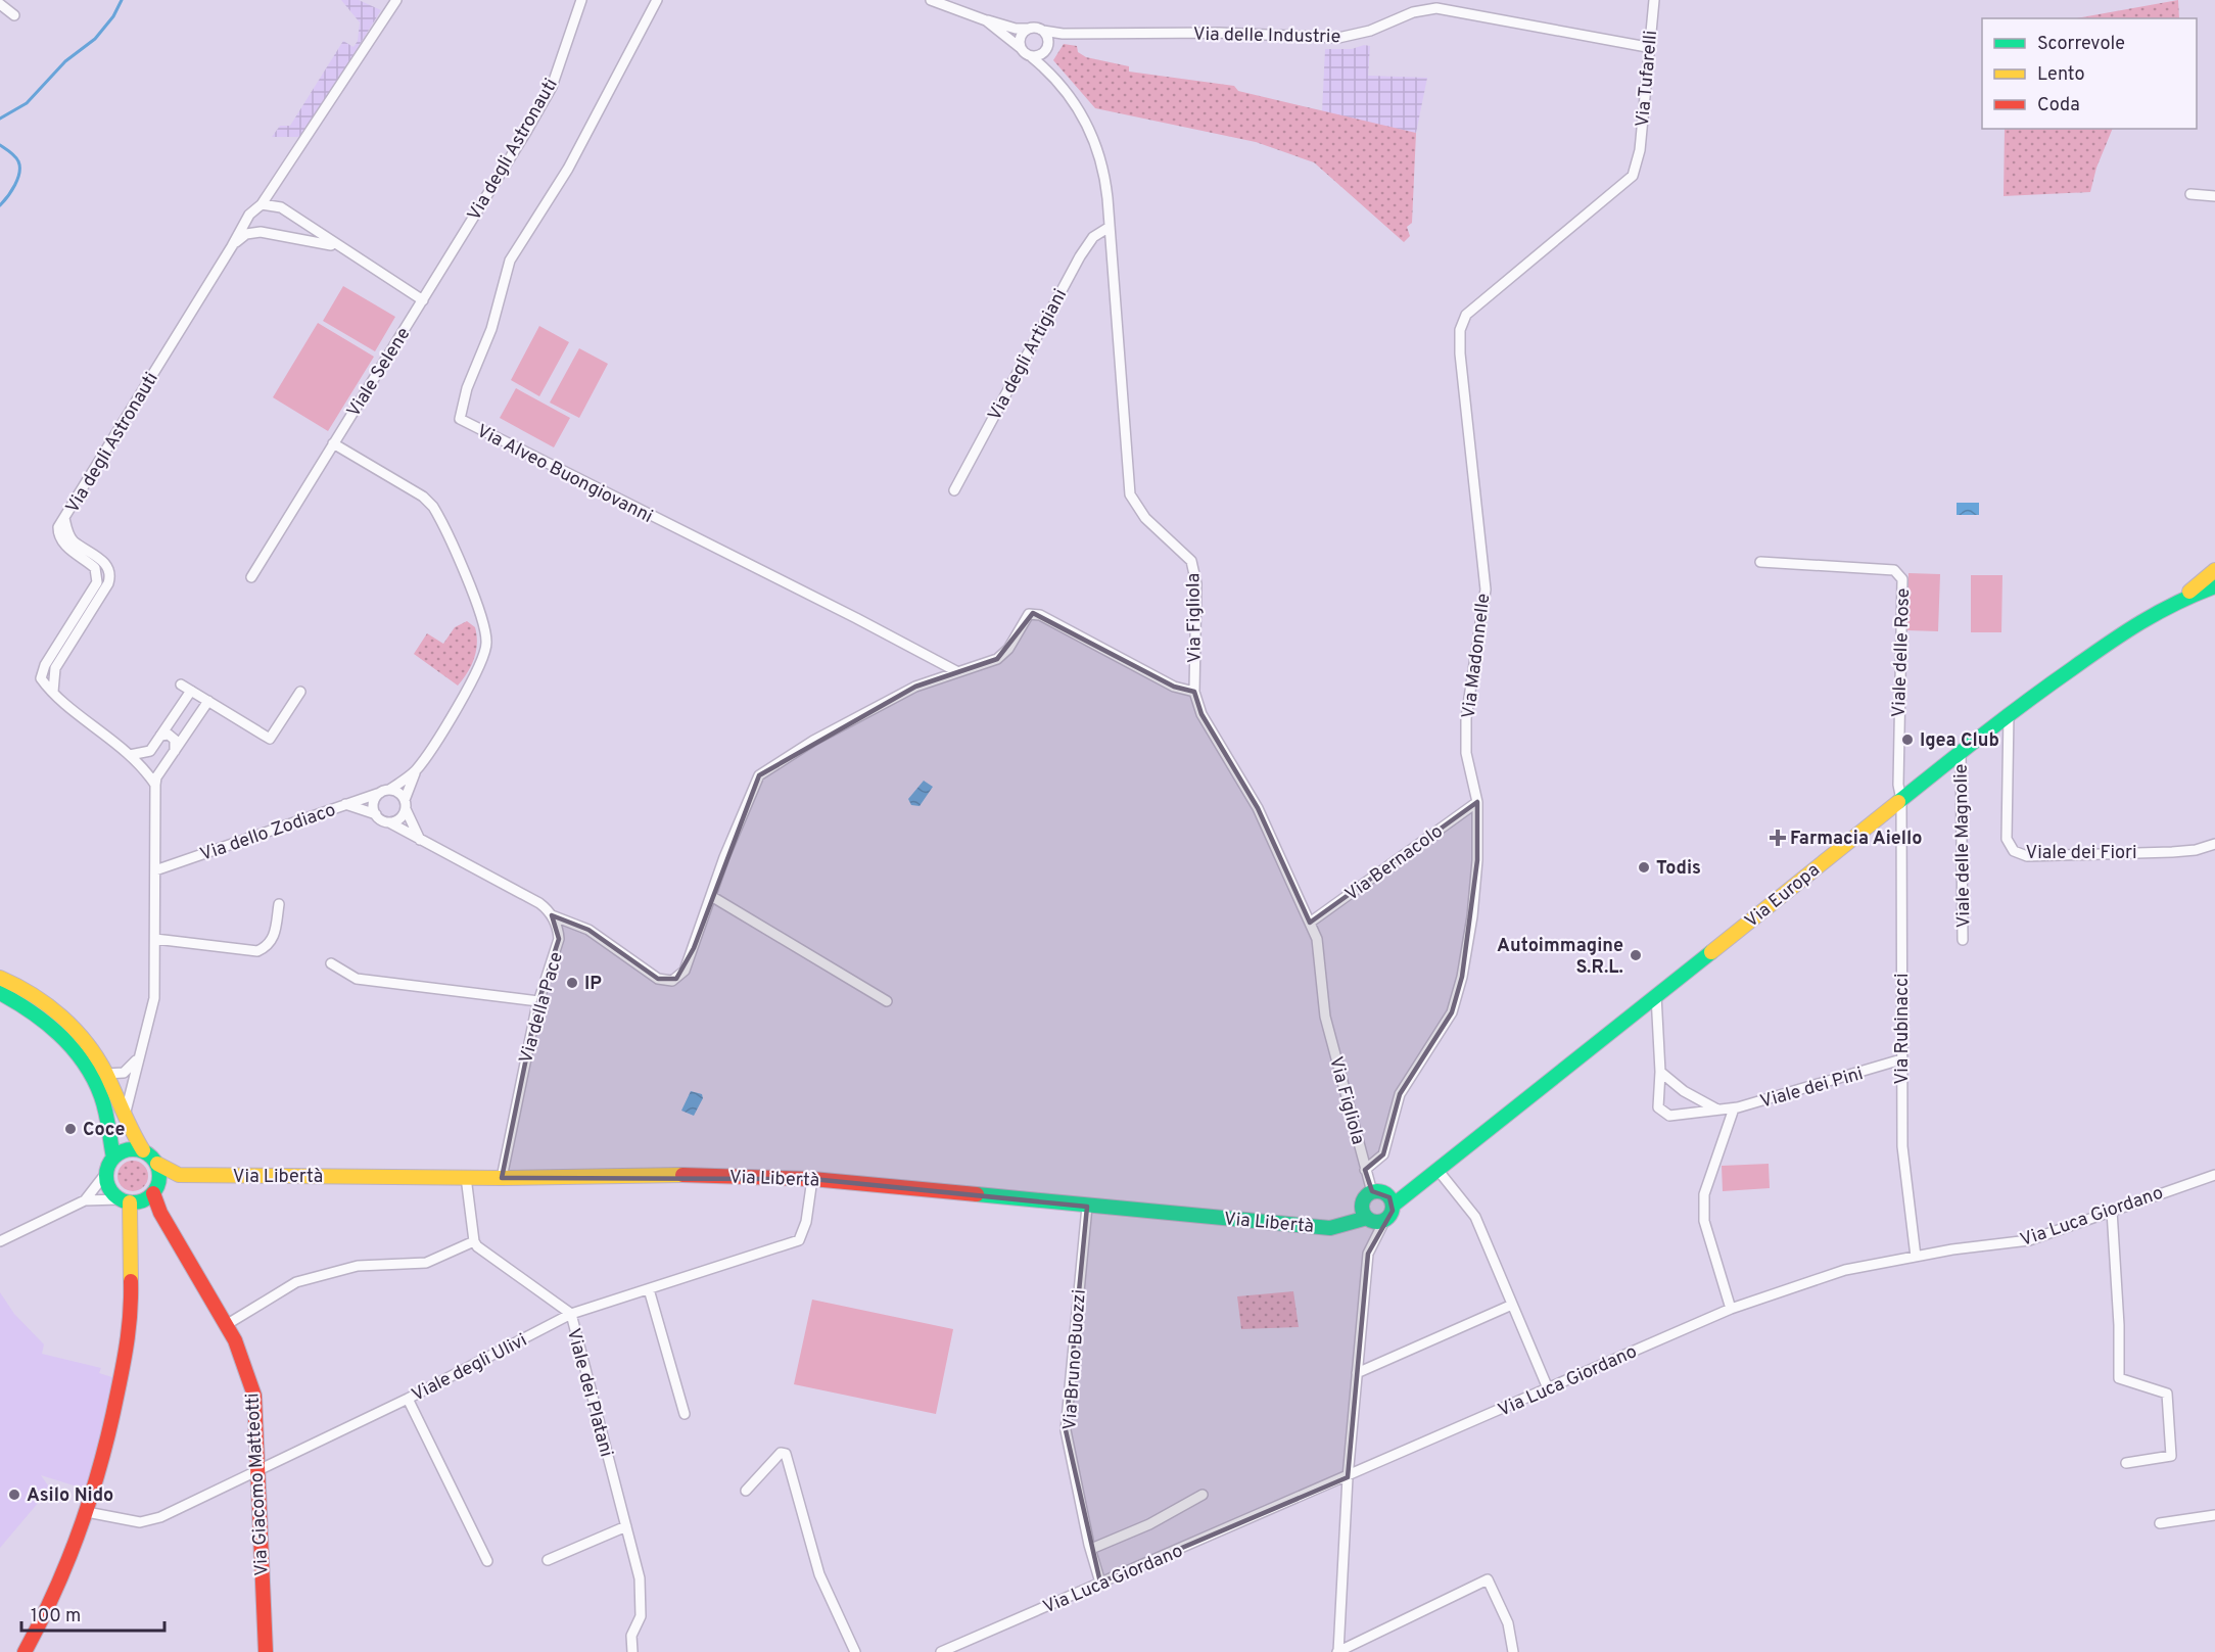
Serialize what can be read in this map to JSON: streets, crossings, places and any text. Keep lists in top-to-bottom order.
{
  "streets": {
    "street": [
      "Via delle Industrie",
      "Via Tufarelli",
      "Via degli Astronauti",
      "Via degli Artigiani",
      "Viale Selene",
      "Via Alveo Buongiovanni",
      "Via Figliola",
      "Viale delle Rose",
      "Via Madonnelle",
      "Via dello Zodiaco",
      "Viale delle Magnolie",
      "Viale dei Fiori",
      "Via Bernacolo",
      "Via Europa",
      "Via della Pace",
      "Via Rubinacci",
      "Viale dei Pini",
      "Via Libertà",
      "Via Luca Giordano",
      "Via Bruno Buozzi",
      "Viale degli Ulivi",
      "Viale dei Platani",
      "Via Giacomo Matteotti"
    ]
  },
  "crossings": [
    ["Via delle Industrie", "Via Tufarelli"],
    ["Via delle Industrie", "Via Figliola"],
    ["Via Tufarelli", "Via Madonnelle"],
    ["Via degli Astronauti", "Viale Selene"],
    ["Via degli Artigiani", "Via Figliola"],
    ["Viale Selene", "Via dello Zodiaco"],
    ["Via Figliola", "Via Madonnelle"],
    ["Via Figliola", "Via Bernacolo"],
    ["Via Figliola", "Via Europa"],
    ["Via Figliola", "Via Libertà"],
    ["Viale delle Rose", "Via Europa"],
    ["Viale delle Rose", "Via Rubinacci"],
    ["Via Madonnelle", "Via Bernacolo"],
    ["Viale delle Magnolie", "Via Europa"],
    ["Viale dei Fiori", "Via Europa"],
    ["Via Europa", "Via Rubinacci"],
    ["Via Europa", "Viale dei Pini"],
    ["Via Europa", "Via Libertà"],
    ["Via della Pace", "Via Libertà"],
    ["Via Rubinacci", "Viale dei Pini"],
    ["Via Rubinacci", "Via Luca Giordano"],
    ["Via Libertà", "Via Bruno Buozzi"],
    ["Via Libertà", "Viale degli Ulivi"],
    ["Via Libertà", "Via Giacomo Matteotti"],
    ["Via Luca Giordano", "Via Bruno Buozzi"],
    ["Viale degli Ulivi", "Viale dei Platani"],
    ["Viale degli Ulivi", "Via Giacomo Matteotti"]
  ],
  "places": {
    "other": [
      "Igea Club",
      "Todis",
      "Autoimmagine S.R.L.",
      "IP",
      "Coce",
      "Asilo Nido"
    ],
    "health": ["Farmacia Aiello"]
  },
  "legend": ["Scorrevole", "Lento", "Coda"],
  "scale_bar": "100 m"
}
